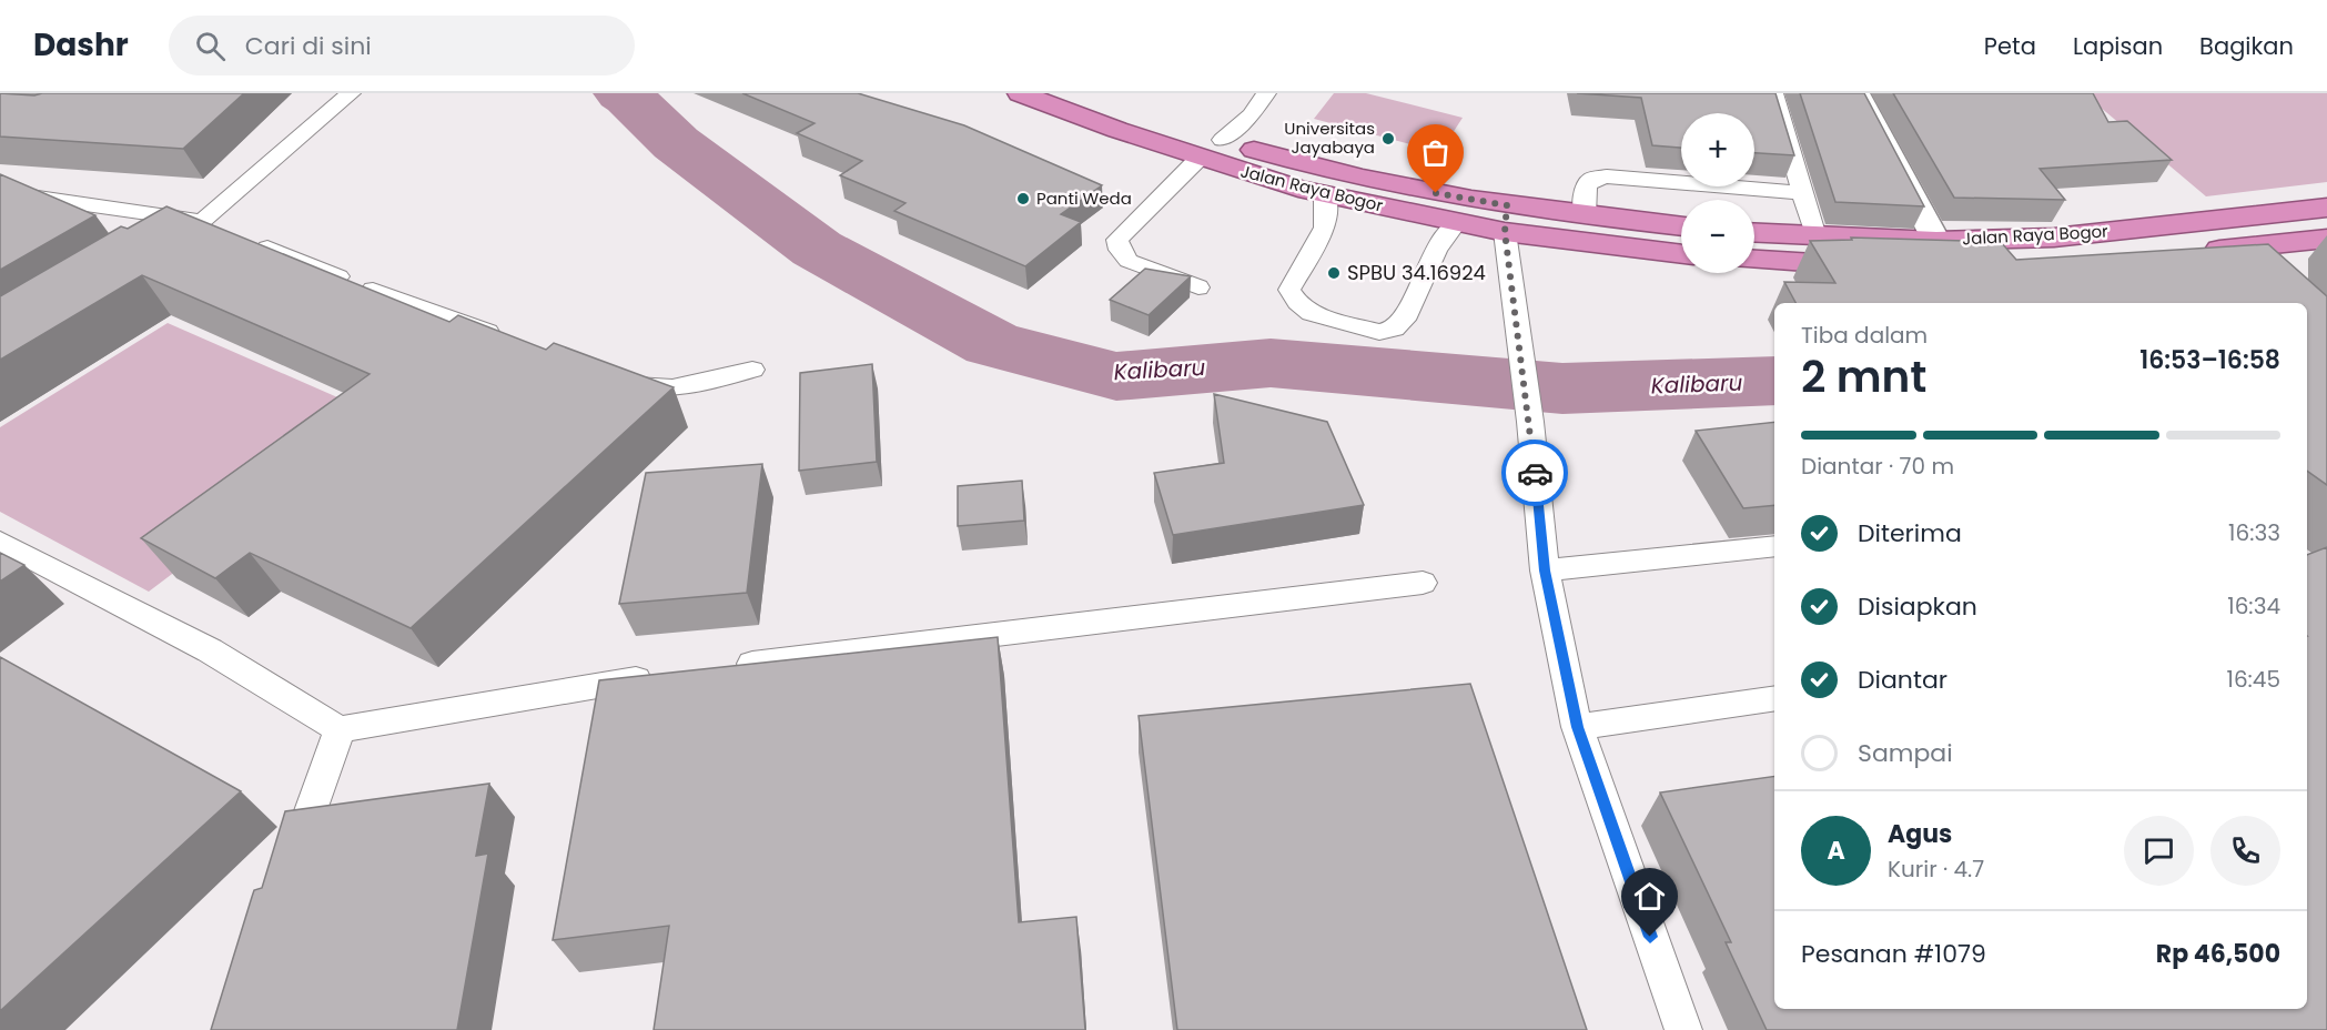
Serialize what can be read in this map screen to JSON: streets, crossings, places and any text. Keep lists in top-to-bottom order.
{
  "streets": {
    "highway": ["Jalan Raya Bogor"]
  },
  "water": ["Kalibaru"],
  "places": ["Universitas Jayabaya", "Panti Weda", "SPBU 34.16924"],
  "page": {
    "header": "Dashr",
    "search": "Cari di sini",
    "nav": ["Peta", "Lapisan", "Bagikan"],
    "map_buttons": ["+", "−"],
    "heading": ["2 mnt", "Tiba dalam", "16:53–16:58"],
    "panel": [
      "Agus",
      "Kurir · 4.7",
      "Pesanan #1079",
      "Rp 46,500"
    ],
    "bar": "Diantar · 70 m",
    "list": [
      ["Diterima", "16:33"],
      ["Disiapkan", "16:34"],
      ["Diantar", "16:45"],
      "Sampai"
    ],
    "round": "A"
  }
}
